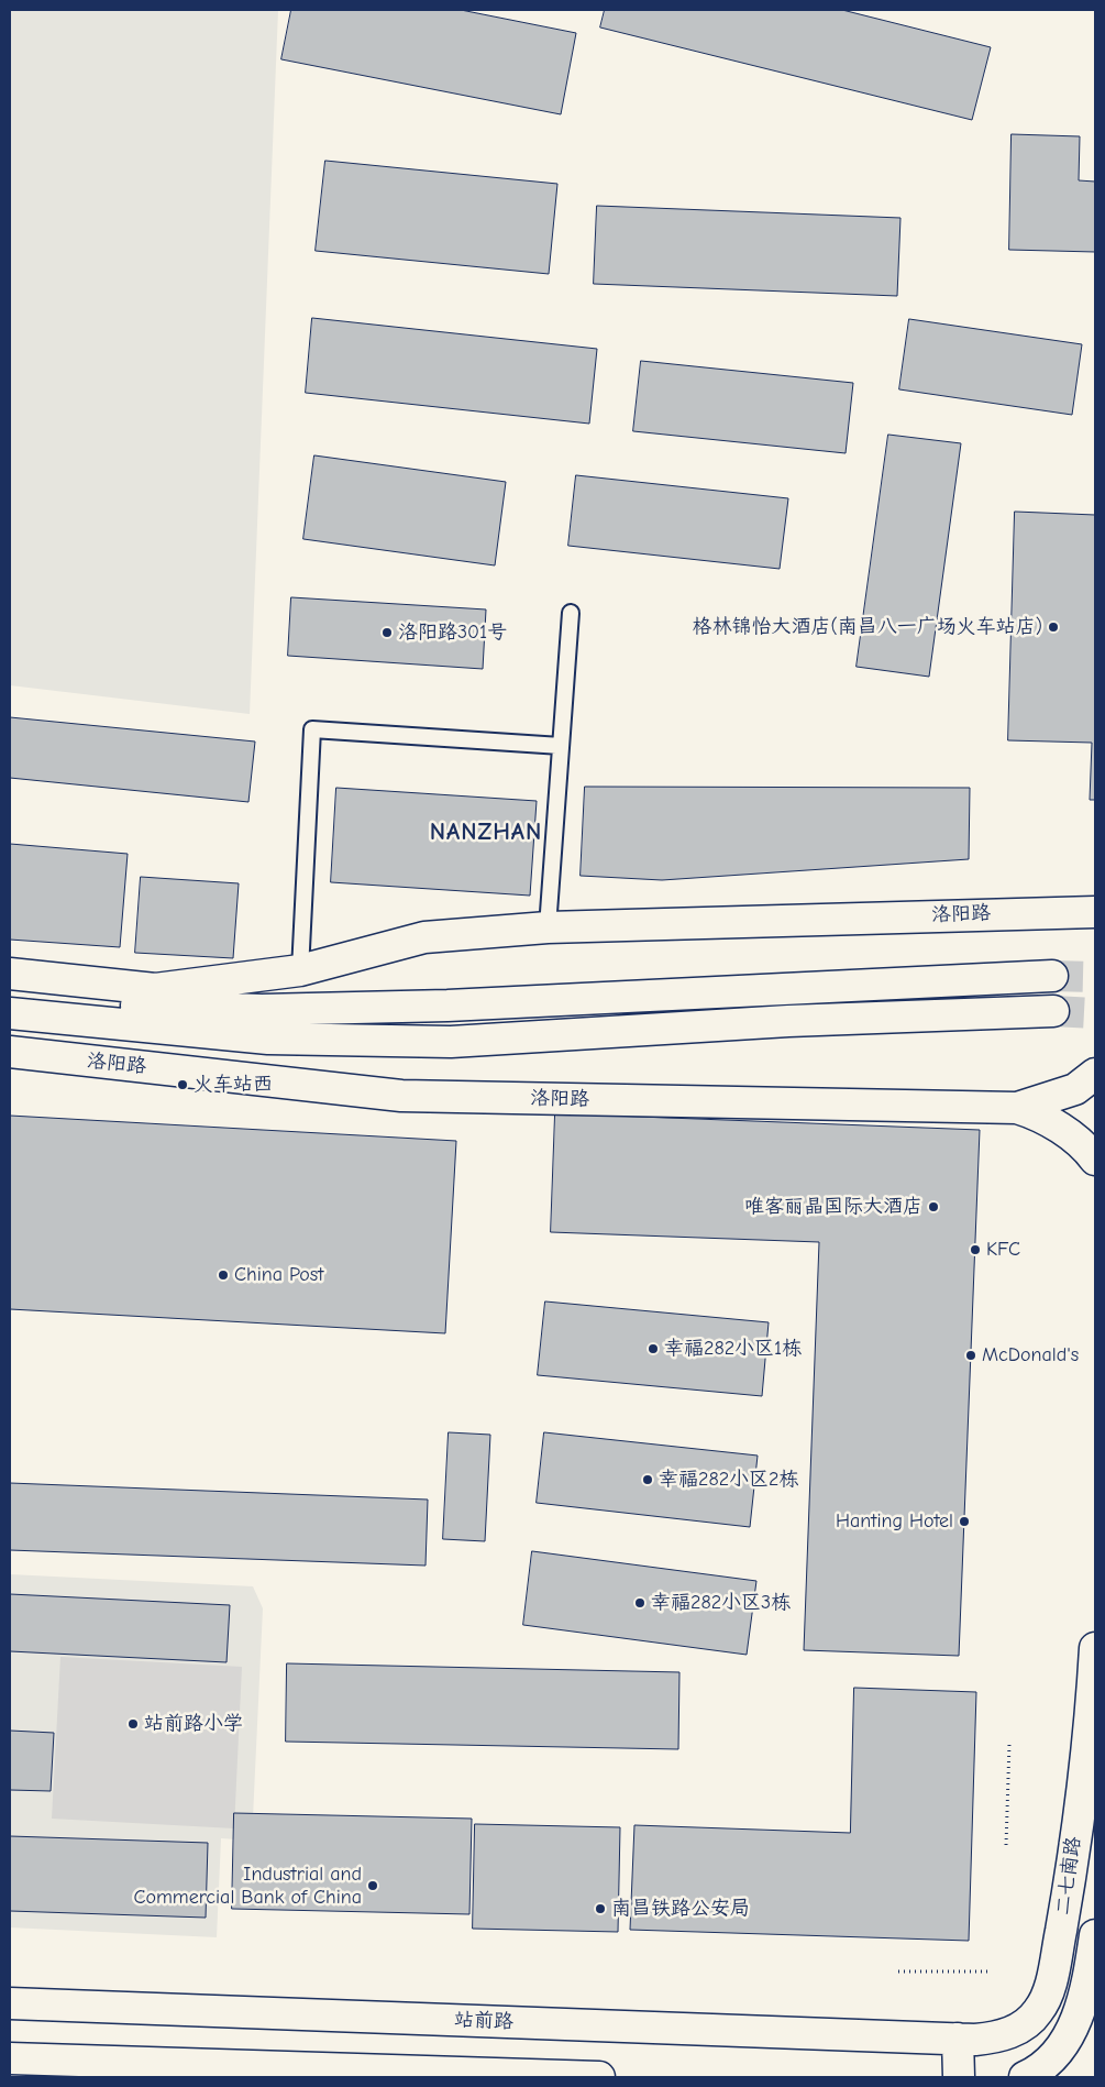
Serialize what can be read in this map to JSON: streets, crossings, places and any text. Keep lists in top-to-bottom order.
{
  "streets": {
    "main road": ["洛阳路", "二七南路", "站前路"]
  },
  "crossings": [
    ["二七南路", "站前路"]
  ],
  "districts": ["NANZHAN"],
  "places": [
    "格林锦怡大酒店(南昌八一广场火车站店)",
    "洛阳路301号",
    "火车站西",
    "唯客丽晶国际大酒店",
    "KFC",
    "China Post",
    "幸福282小区1栋",
    "McDonald's",
    "幸福282小区2栋",
    "Hanting Hotel",
    "幸福282小区3栋",
    "站前路小学",
    "Industrial and Commercial Bank of China",
    "南昌铁路公安局"
  ]
}
